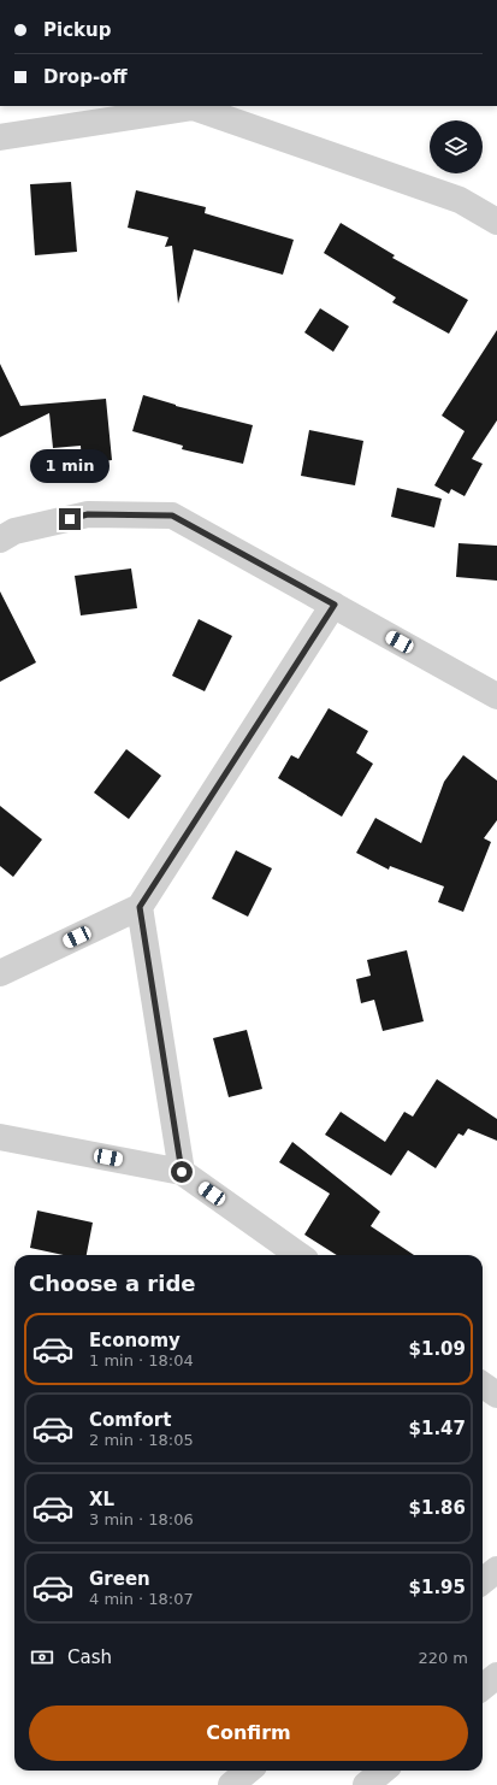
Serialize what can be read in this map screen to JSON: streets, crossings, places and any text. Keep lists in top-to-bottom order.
{
  "page": {
    "banner": ["Pickup", "Drop-off"],
    "bubble": "1 min",
    "heading": "Choose a ride",
    "list": [
      {
        "name": "Economy",
        "note": "1 min · 18:04",
        "value": "$1.09"
      },
      {
        "name": "Comfort",
        "note": "2 min · 18:05",
        "value": "$1.47"
      },
      {
        "name": "XL",
        "note": "3 min · 18:06",
        "value": "$1.86"
      },
      {
        "name": "Green",
        "note": "4 min · 18:07",
        "value": "$1.95"
      }
    ],
    "pay": ["Cash", "220 m"],
    "buttons": "Confirm"
  }
}
